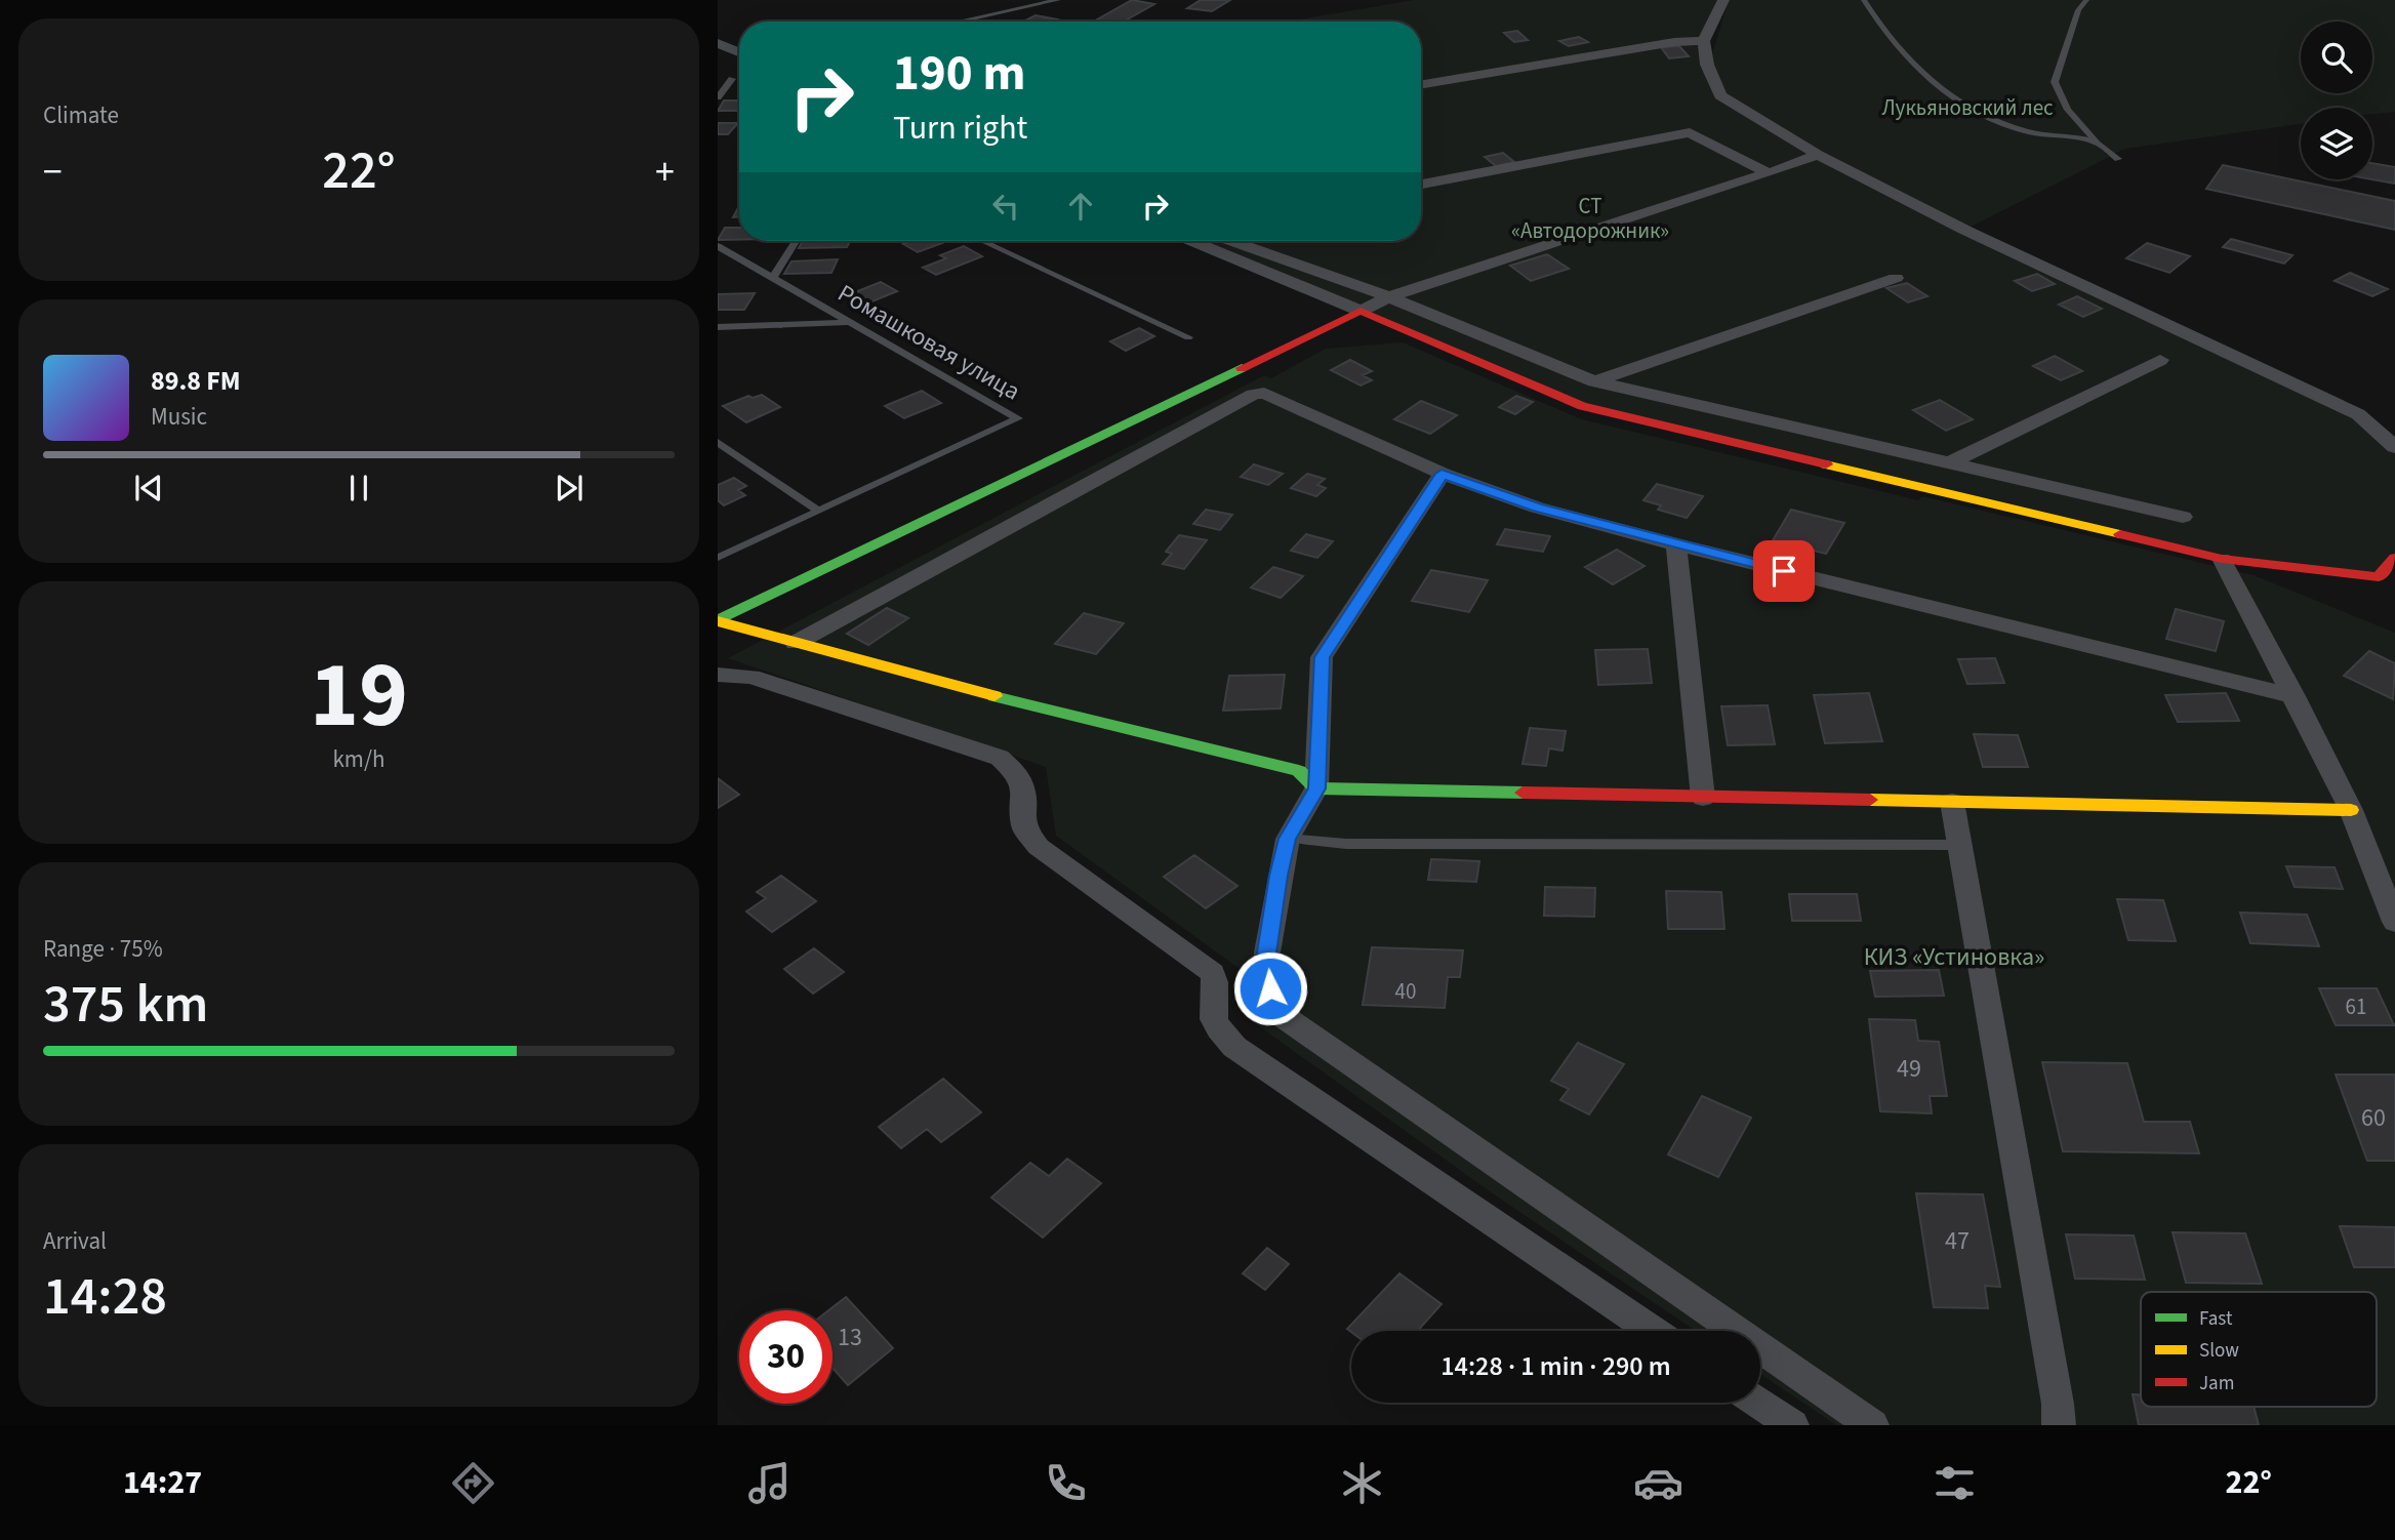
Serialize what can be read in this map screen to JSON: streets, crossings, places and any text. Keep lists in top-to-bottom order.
{
  "streets": {
    "lane": ["Ромашковая улица"]
  },
  "parks": ["Лукьяновский лес", "СТ «Автодорожник»", "КИЗ «Устиновка»"],
  "house_numbers": [
    "40",
    "61",
    "49",
    "60",
    "47",
    "13"
  ],
  "legend": ["Fast", "Slow", "Jam"],
  "page": {
    "tile": [
      "Climate",
      ["19", "km/h"],
      ["Range · 75%", "375 km"],
      ["Arrival", "14:28"]
    ],
    "turn": ["190 m", "Turn right"],
    "heat": ["−", "22°", "+"],
    "song": ["89.8 FM", "Music"],
    "limit": "30",
    "trip": "14:28 · 1 min · 290 m",
    "tabs": ["14:27", "22°"]
  }
}
